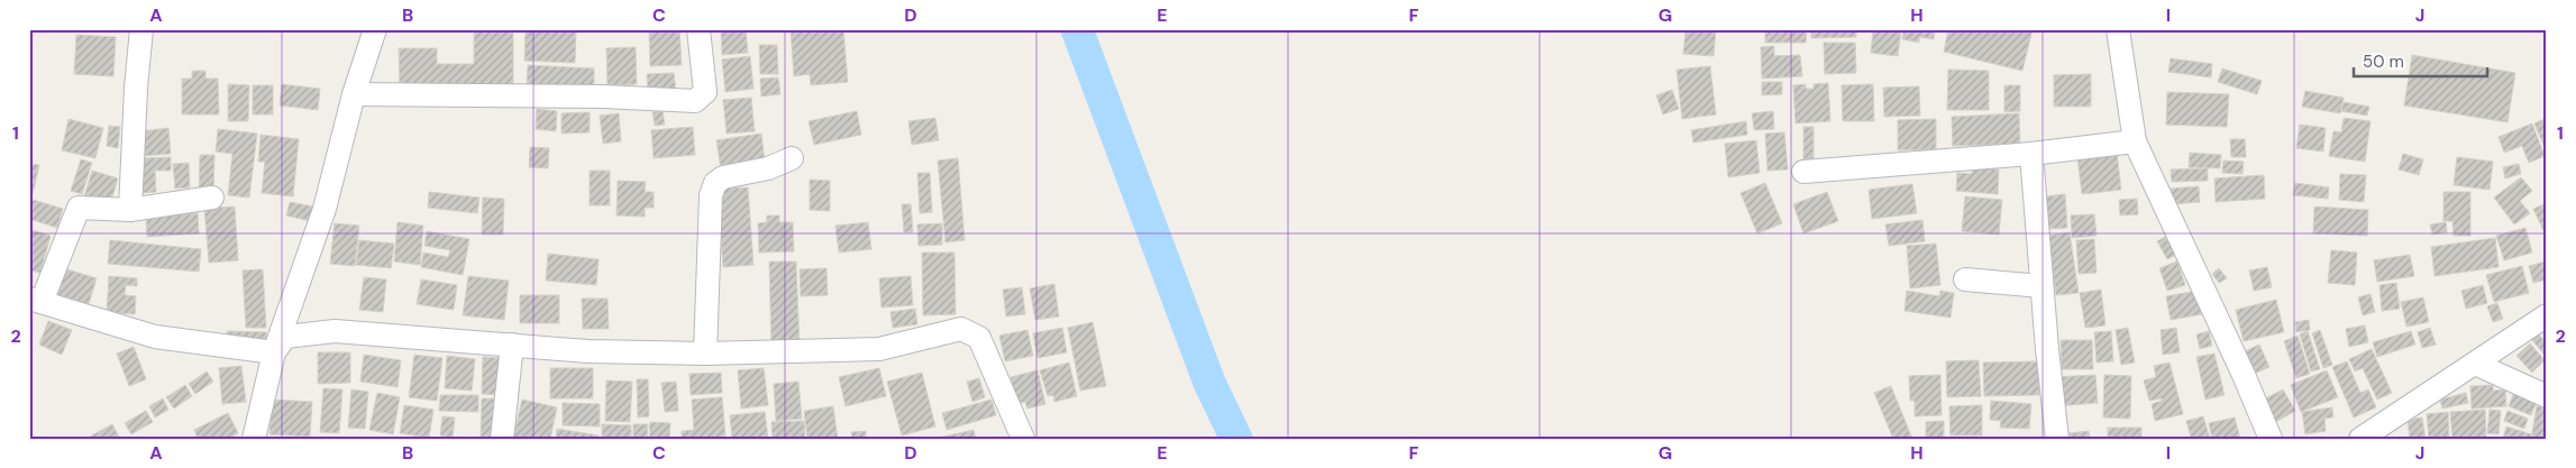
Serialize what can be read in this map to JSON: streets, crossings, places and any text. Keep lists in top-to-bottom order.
{
  "scale_bar": "50 m",
  "grid": {
    "columns": [
      "A",
      "B",
      "C",
      "D",
      "E",
      "F",
      "G",
      "H",
      "I",
      "J"
    ],
    "rows": ["1", "2"]
  }
}
